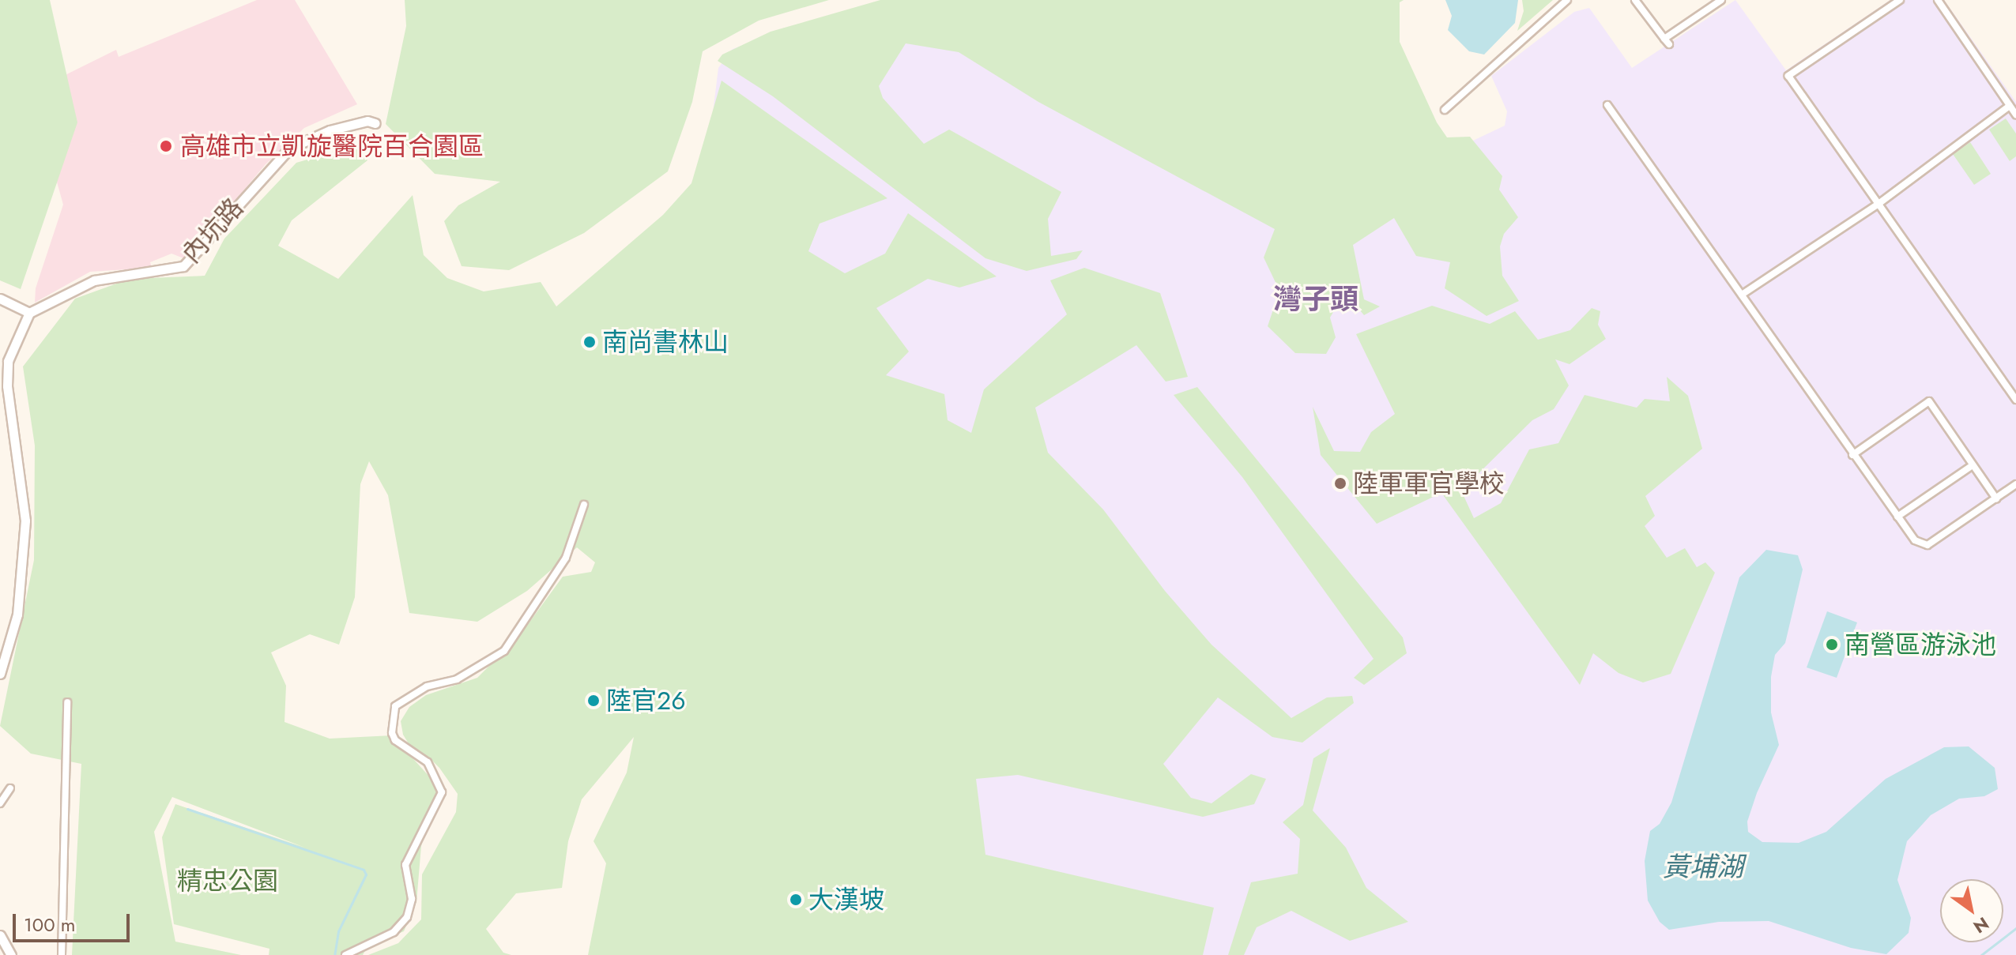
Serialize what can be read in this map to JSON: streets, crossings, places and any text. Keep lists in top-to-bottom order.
{
  "streets": {
    "street": ["內坑路"]
  },
  "districts": ["灣子頭"],
  "water": ["黃埔湖"],
  "parks": ["精忠公園"],
  "places": [
    "高雄市立凱旋醫院百合園區",
    "南尚書林山",
    "陸軍軍官學校",
    "南營區游泳池",
    "陸官26",
    "大漢坡"
  ],
  "scale_bar": "100 m",
  "north": "bottom right"
}
